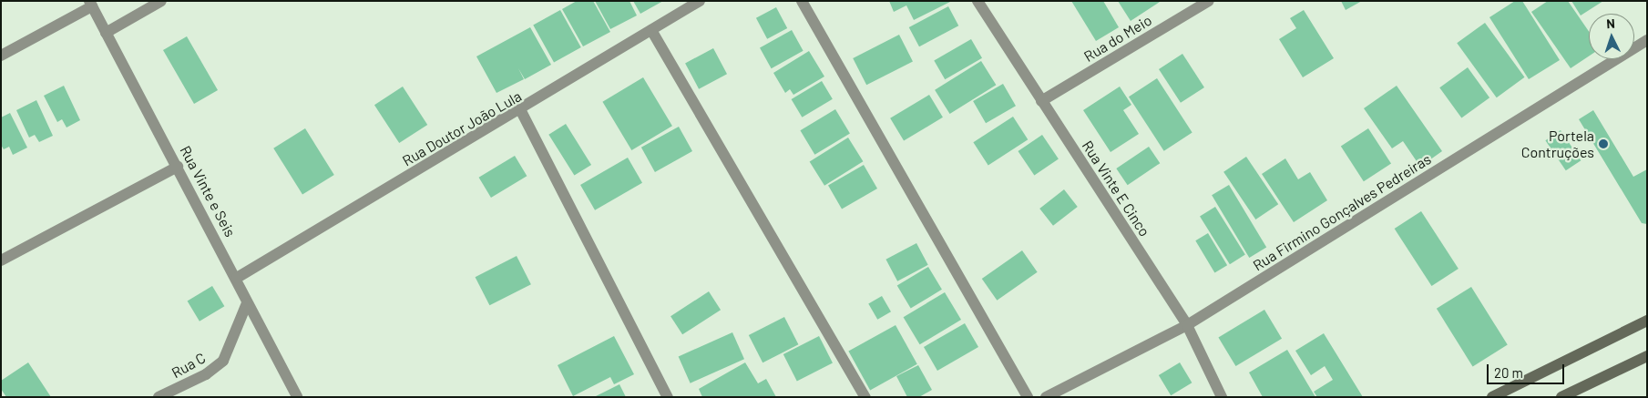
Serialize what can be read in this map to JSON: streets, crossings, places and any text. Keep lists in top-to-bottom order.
{
  "streets": {
    "street": [
      "Rua do Meio",
      "Rua Doutor João Lula",
      "Rua Vinte E Cinco",
      "Rua Vinte e Seis",
      "Rua Firmino Gonçalves Pedreiras",
      "Rua C"
    ]
  },
  "crossings": [
    ["Rua do Meio", "Rua Vinte E Cinco"],
    ["Rua Doutor João Lula", "Rua Vinte e Seis"],
    ["Rua Vinte E Cinco", "Rua Firmino Gonçalves Pedreiras"],
    ["Rua Vinte e Seis", "Rua C"]
  ],
  "places": ["Portela Contruções"],
  "scale_bar": "20 m",
  "north": "top"
}
